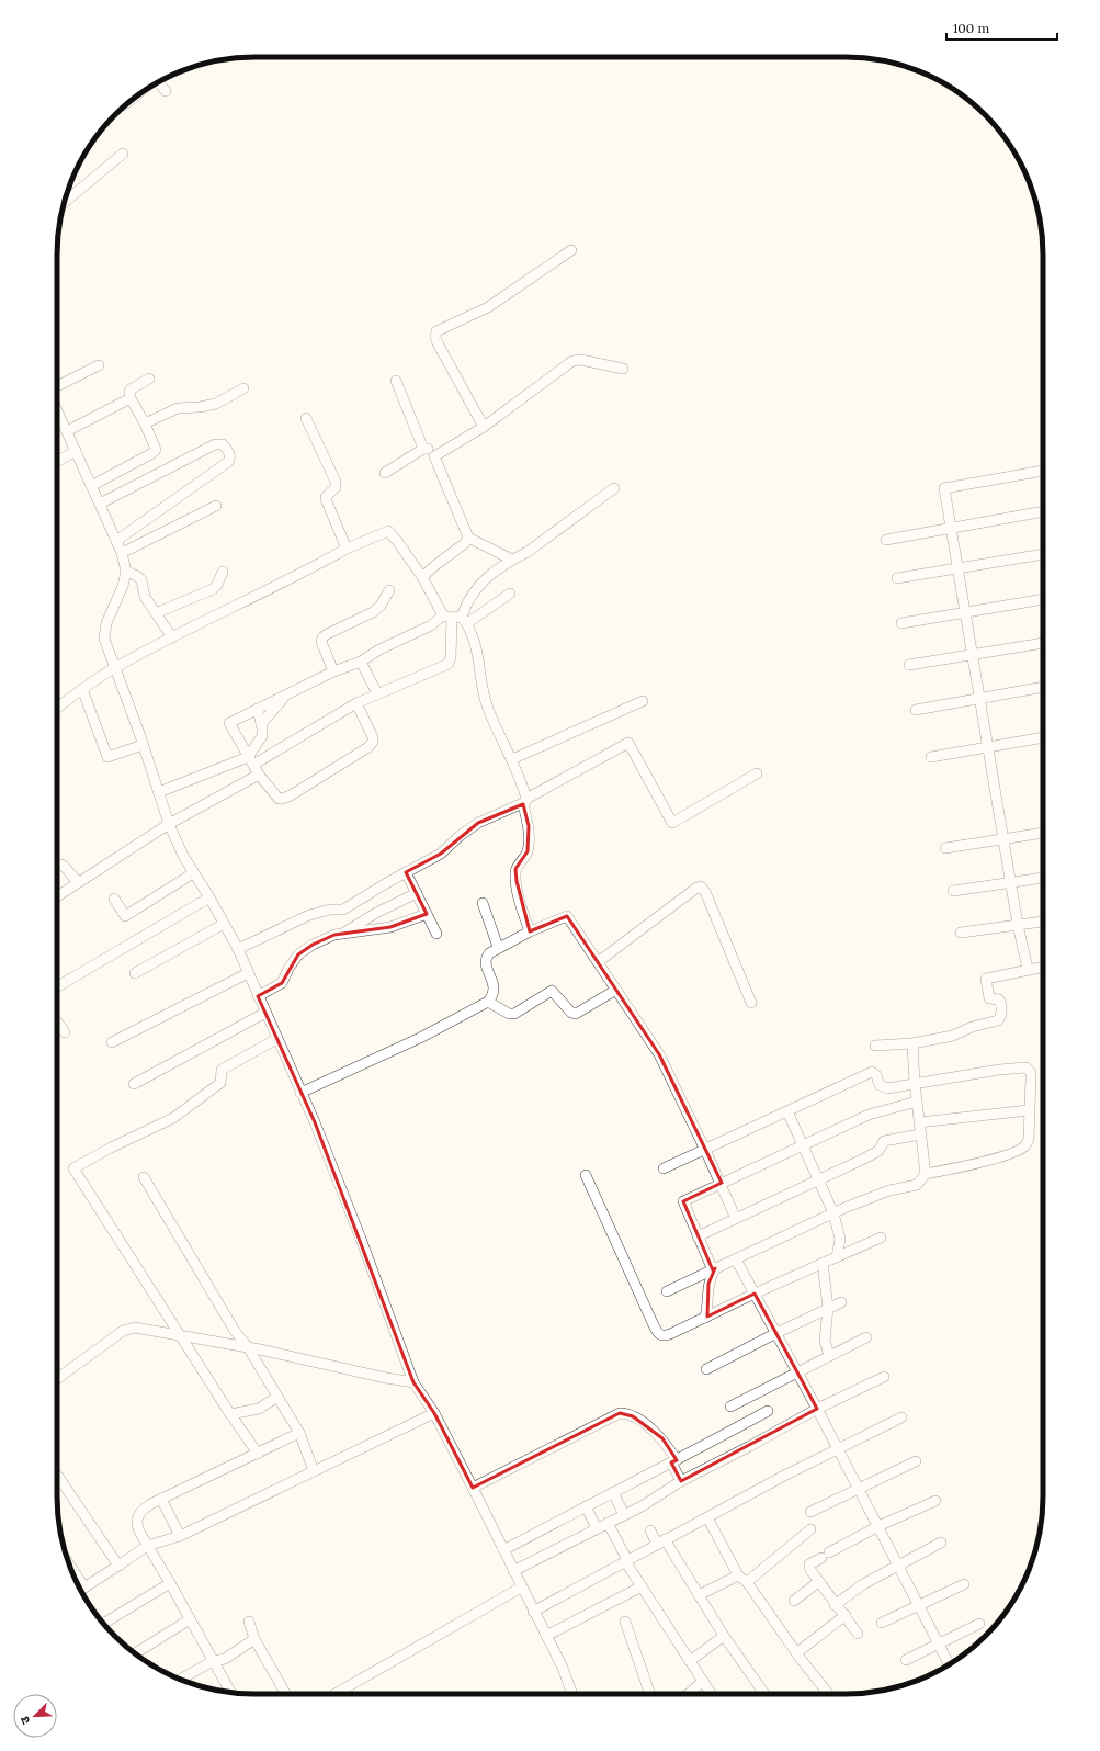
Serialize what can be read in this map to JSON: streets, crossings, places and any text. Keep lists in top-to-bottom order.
{
  "scale_bar": "100 m",
  "north": "bottom left"
}
